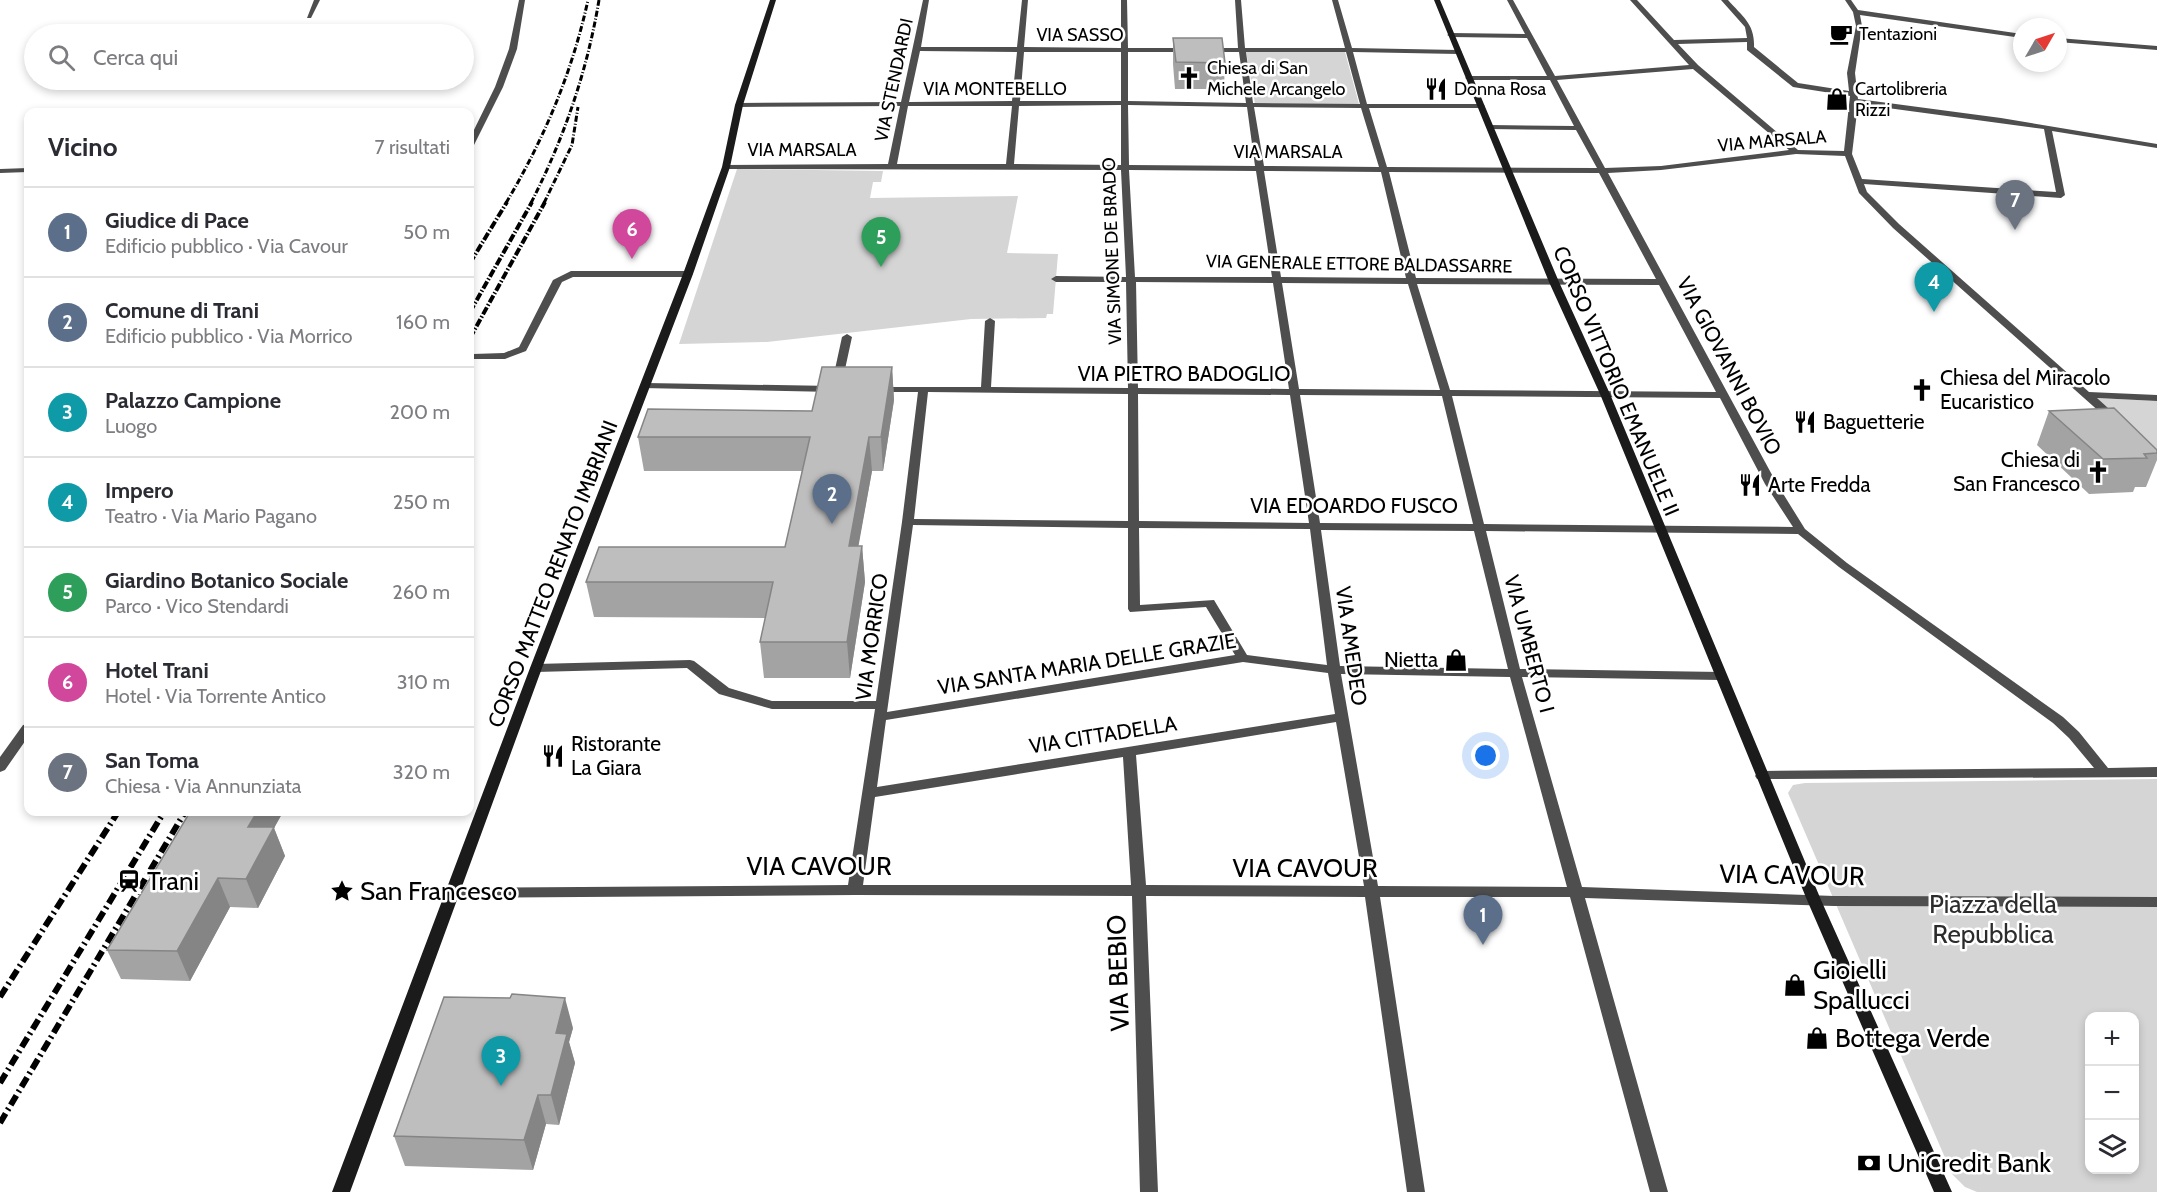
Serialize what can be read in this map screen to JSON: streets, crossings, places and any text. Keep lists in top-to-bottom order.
{
  "streets": {
    "street": [
      "VIA SASSO",
      "VIA STENDARDI",
      "VIA MONTEBELLO",
      "VIA MARSALA",
      "VIA SIMONE DE BRADO",
      "VIA GENERALE ETTORE BALDASSARRE",
      "VIA GIOVANNI BOVIO",
      "VIA PIETRO BADOGLIO",
      "CORSO VITTORIO EMANUELE II",
      "VIA EDOARDO FUSCO",
      "CORSO MATTEO RENATO IMBRIANI",
      "VIA MORRICO",
      "VIA UMBERTO I",
      "VIA AMEDEO",
      "VIA SANTA MARIA DELLE GRAZIE",
      "VIA CITTADELLA",
      "VIA CAVOUR",
      "VIA BEBIO"
    ]
  },
  "crossings": [
    ["VIA SASSO", "VIA STENDARDI"],
    ["VIA SASSO", "VIA SIMONE DE BRADO"],
    ["VIA SASSO", "VIA UMBERTO I"],
    ["VIA SASSO", "VIA AMEDEO"],
    ["VIA STENDARDI", "VIA MONTEBELLO"],
    ["VIA STENDARDI", "VIA MARSALA"],
    ["VIA MONTEBELLO", "VIA SIMONE DE BRADO"],
    ["VIA MONTEBELLO", "CORSO MATTEO RENATO IMBRIANI"],
    ["VIA MONTEBELLO", "VIA UMBERTO I"],
    ["VIA MONTEBELLO", "VIA AMEDEO"],
    ["VIA MARSALA", "VIA SIMONE DE BRADO"],
    ["VIA MARSALA", "VIA GIOVANNI BOVIO"],
    ["VIA MARSALA", "CORSO VITTORIO EMANUELE II"],
    ["VIA MARSALA", "CORSO MATTEO RENATO IMBRIANI"],
    ["VIA MARSALA", "VIA UMBERTO I"],
    ["VIA MARSALA", "VIA AMEDEO"],
    ["VIA SIMONE DE BRADO", "VIA GENERALE ETTORE BALDASSARRE"],
    ["VIA SIMONE DE BRADO", "VIA PIETRO BADOGLIO"],
    ["VIA SIMONE DE BRADO", "VIA EDOARDO FUSCO"],
    ["VIA SIMONE DE BRADO", "VIA SANTA MARIA DELLE GRAZIE"],
    ["VIA GENERALE ETTORE BALDASSARRE", "VIA GIOVANNI BOVIO"],
    ["VIA GENERALE ETTORE BALDASSARRE", "CORSO VITTORIO EMANUELE II"],
    ["VIA GENERALE ETTORE BALDASSARRE", "VIA UMBERTO I"],
    ["VIA GENERALE ETTORE BALDASSARRE", "VIA AMEDEO"],
    ["VIA GIOVANNI BOVIO", "VIA PIETRO BADOGLIO"],
    ["VIA GIOVANNI BOVIO", "VIA EDOARDO FUSCO"],
    ["VIA PIETRO BADOGLIO", "CORSO VITTORIO EMANUELE II"],
    ["VIA PIETRO BADOGLIO", "VIA MORRICO"],
    ["VIA PIETRO BADOGLIO", "VIA UMBERTO I"],
    ["VIA PIETRO BADOGLIO", "VIA AMEDEO"],
    ["CORSO VITTORIO EMANUELE II", "VIA EDOARDO FUSCO"],
    ["CORSO VITTORIO EMANUELE II", "VIA SANTA MARIA DELLE GRAZIE"],
    ["VIA EDOARDO FUSCO", "VIA MORRICO"],
    ["VIA EDOARDO FUSCO", "VIA UMBERTO I"],
    ["VIA EDOARDO FUSCO", "VIA AMEDEO"],
    ["CORSO MATTEO RENATO IMBRIANI", "VIA SANTA MARIA DELLE GRAZIE"],
    ["CORSO MATTEO RENATO IMBRIANI", "VIA CAVOUR"],
    ["VIA MORRICO", "VIA SANTA MARIA DELLE GRAZIE"],
    ["VIA MORRICO", "VIA CITTADELLA"],
    ["VIA MORRICO", "VIA CAVOUR"],
    ["VIA UMBERTO I", "VIA SANTA MARIA DELLE GRAZIE"],
    ["VIA UMBERTO I", "VIA CAVOUR"],
    ["VIA AMEDEO", "VIA SANTA MARIA DELLE GRAZIE"],
    ["VIA AMEDEO", "VIA CITTADELLA"],
    ["VIA AMEDEO", "VIA CAVOUR"],
    ["VIA CITTADELLA", "VIA BEBIO"],
    ["VIA CAVOUR", "VIA BEBIO"]
  ],
  "parks": ["Piazza della Repubblica"],
  "places": {
    "cafe": ["Tentazioni"],
    "church": ["Chiesa di San Michele Arcangelo", "Chiesa del Miracolo Eucaristico", "Chiesa di San Francesco"],
    "restaurant": [
      "Donna Rosa",
      "Baguetterie",
      "Arte Fredda",
      "Ristorante La Giara"
    ],
    "shop": [
      "Cartolibreria Rizzi",
      "Nietta",
      "Gioielli Spallucci",
      "Bottega Verde"
    ],
    "station": ["Trani"],
    "place": ["San Francesco"],
    "bank": ["UniCredit Bank"]
  },
  "north": "top right",
  "page": {
    "search": "Cerca qui",
    "heading": ["Vicino", "7 risultati"],
    "pins": [
      "7",
      "6",
      "5",
      "4",
      "2",
      "1",
      "3"
    ],
    "list": [
      {
        "mark": "1",
        "name": "Giudice di Pace",
        "note": "Edificio pubblico · Via Cavour",
        "value": "50 m"
      },
      {
        "mark": "2",
        "name": "Comune di Trani",
        "note": "Edificio pubblico · Via Morrico",
        "value": "160 m"
      },
      {
        "mark": "3",
        "name": "Palazzo Campione",
        "note": "Luogo",
        "value": "200 m"
      },
      {
        "mark": "4",
        "name": "Impero",
        "note": "Teatro · Via Mario Pagano",
        "value": "250 m"
      },
      {
        "mark": "5",
        "name": "Giardino Botanico Sociale",
        "note": "Parco · Vico Stendardi",
        "value": "260 m"
      },
      {
        "mark": "6",
        "name": "Hotel Trani",
        "note": "Hotel · Via Torrente Antico",
        "value": "310 m"
      },
      {
        "mark": "7",
        "name": "San Toma",
        "note": "Chiesa · Via Annunziata",
        "value": "320 m"
      }
    ],
    "map_buttons": ["+", "−"]
  }
}
